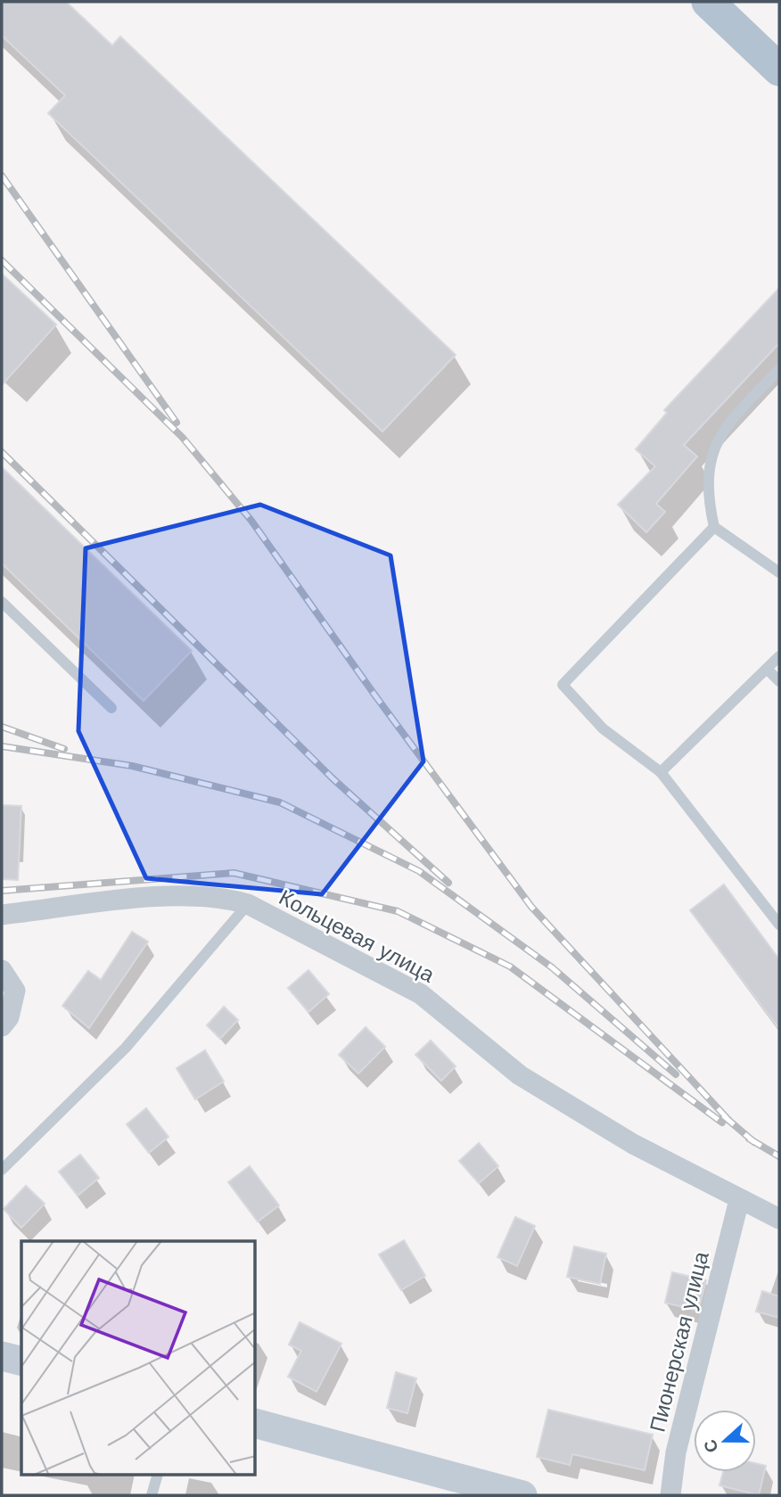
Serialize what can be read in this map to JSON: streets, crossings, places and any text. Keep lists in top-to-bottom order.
{
  "streets": {
    "street": ["Кольцевая улица", "Пионерская улица"]
  },
  "crossings": [
    ["Кольцевая улица", "Пионерская улица"]
  ],
  "north": "left"
}
